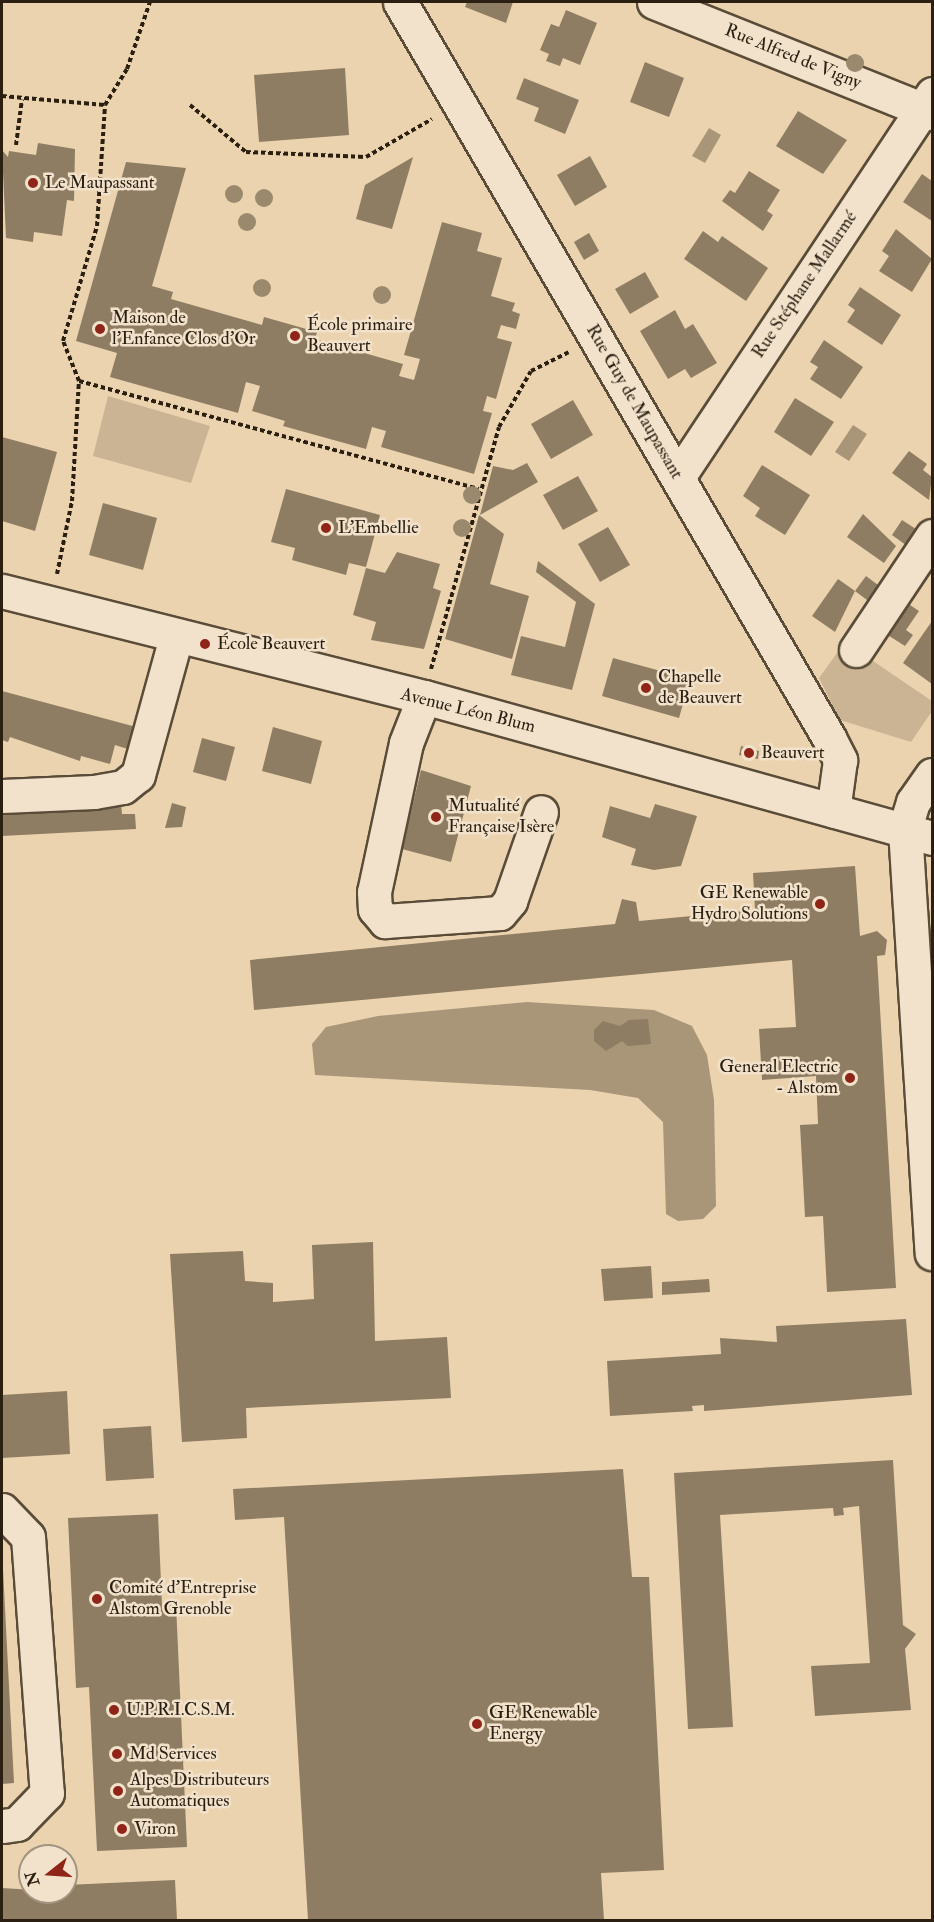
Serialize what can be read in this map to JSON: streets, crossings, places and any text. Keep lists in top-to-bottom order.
{
  "streets": {
    "street": [
      "Rue Alfred de Vigny",
      "Rue Stéphane Mallarmé",
      "Rue Guy de Maupassant",
      "Avenue Léon Blum"
    ]
  },
  "crossings": [
    ["Rue Alfred de Vigny", "Rue Stéphane Mallarmé"],
    ["Rue Stéphane Mallarmé", "Rue Guy de Maupassant"],
    ["Rue Guy de Maupassant", "Avenue Léon Blum"]
  ],
  "places": [
    "Le Maupassant",
    "Maison de l'Enfance Clos d'Or",
    "École primaire Beauvert",
    "L'Embellie",
    "École Beauvert",
    "Chapelle de Beauvert",
    "Beauvert",
    "Mutualité Française Isère",
    "GE Renewable Hydro Solutions",
    "General Electric - Alstom",
    "Comité d'Entreprise Alstom Grenoble",
    "U.P.R.I.C.S.M.",
    "GE Renewable Energy",
    "Md Services",
    "Alpes Distributeurs Automatiques",
    "Viron"
  ],
  "north": "left"
}
